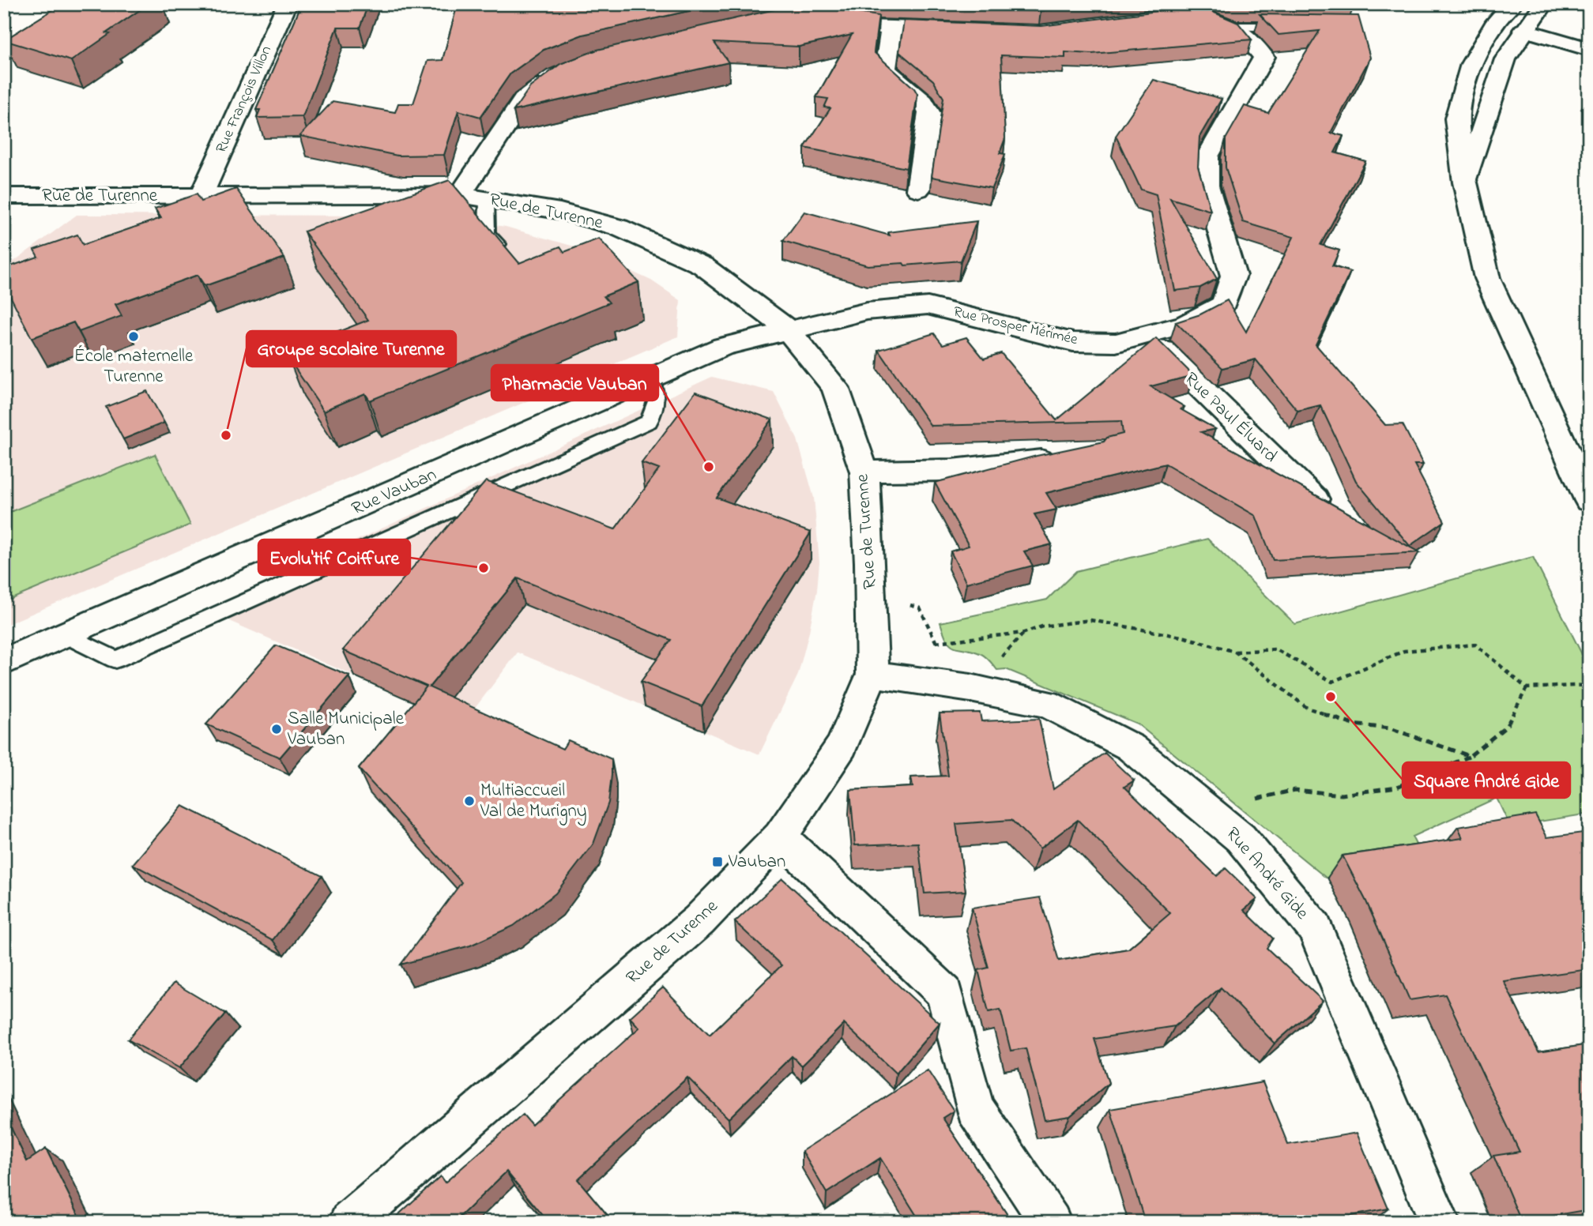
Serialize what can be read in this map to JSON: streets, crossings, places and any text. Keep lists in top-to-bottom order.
{
  "streets": {
    "street": [
      "Rue François Villon",
      "Rue de Turenne",
      "Rue Prosper Mérimée",
      "Rue Paul Éluard",
      "Rue Vauban",
      "Rue André Gide"
    ]
  },
  "crossings": [
    ["Rue François Villon", "Rue de Turenne"],
    ["Rue de Turenne", "Rue Prosper Mérimée"],
    ["Rue de Turenne", "Rue Vauban"],
    ["Rue de Turenne", "Rue André Gide"],
    ["Rue Prosper Mérimée", "Rue Paul Éluard"],
    ["Rue Prosper Mérimée", "Rue Vauban"]
  ],
  "places": {
    "other": [
      "École maternelle Turenne",
      "Groupe scolaire Turenne",
      "Pharmacie Vauban",
      "Evolu'tif Coiffure",
      "Square André Gide",
      "Salle Municipale Vauban",
      "Multiaccueil Val de Murigny"
    ],
    "transit": ["Vauban"]
  }
}
